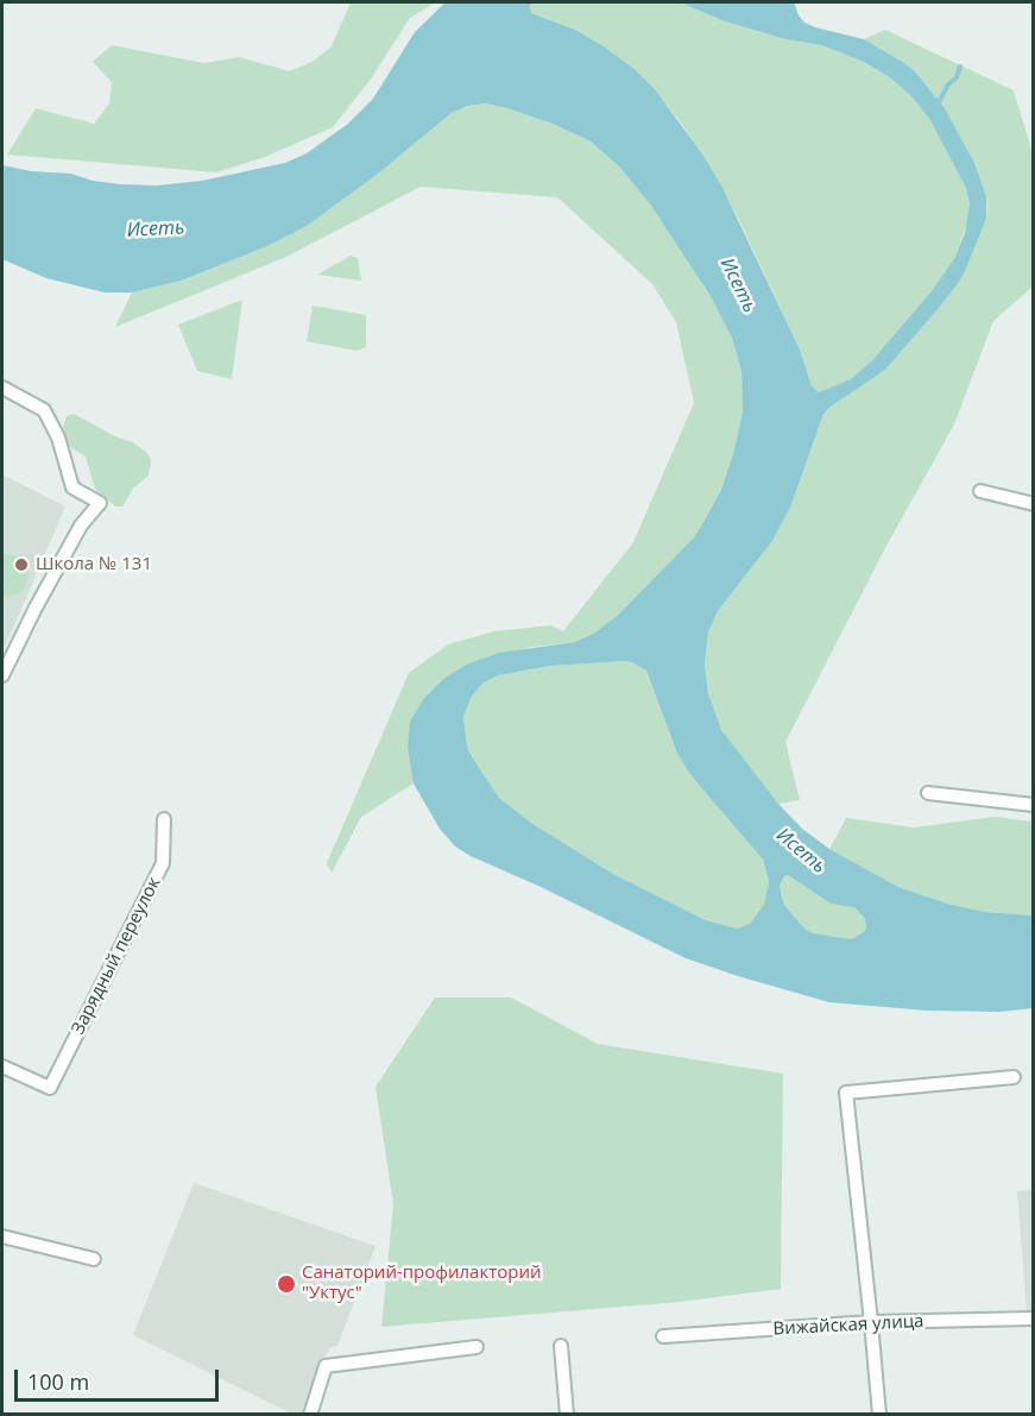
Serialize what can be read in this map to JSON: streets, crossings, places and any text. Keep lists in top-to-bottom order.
{
  "streets": {
    "street": ["Зарядный переулок", "Вижайская улица"]
  },
  "water": ["Исеть"],
  "places": ["Школа № 131", "Санаторий-профилакторий \"Уктус\""],
  "scale_bar": "100 m"
}
